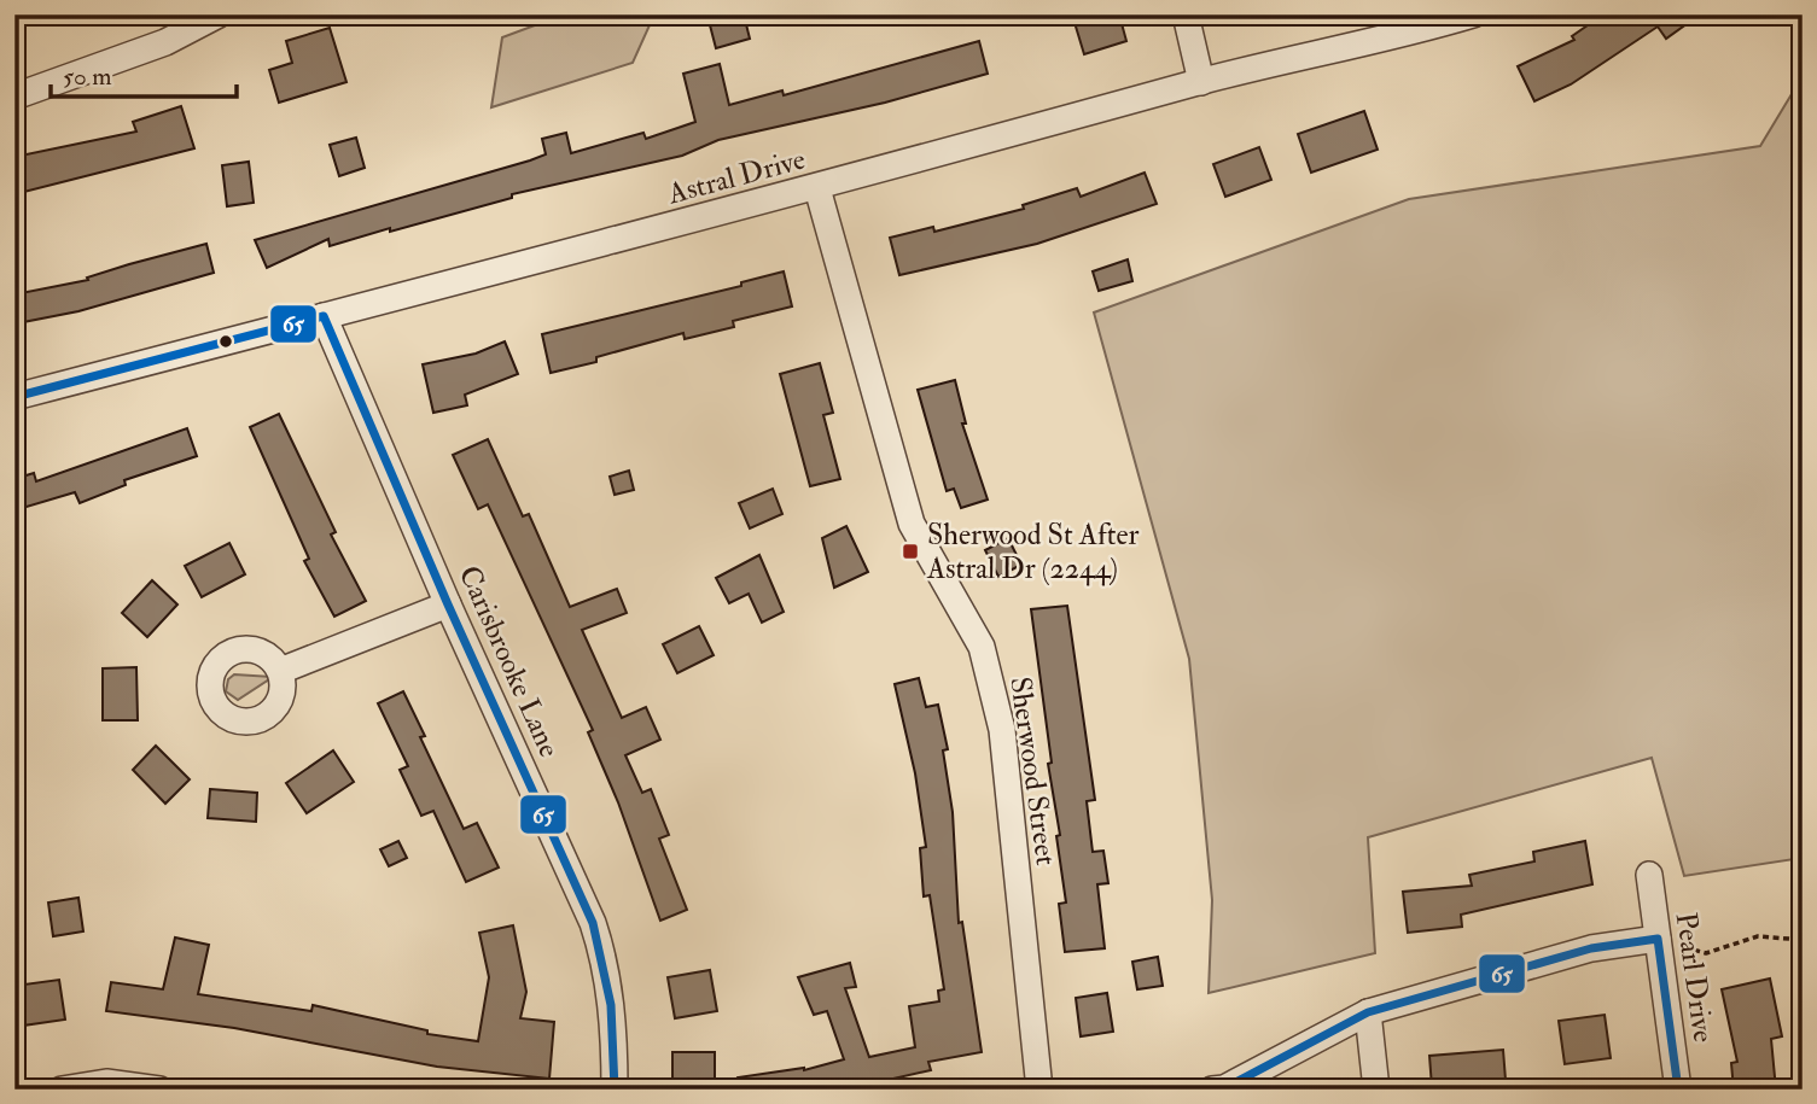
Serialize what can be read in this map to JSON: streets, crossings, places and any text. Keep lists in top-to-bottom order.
{
  "streets": {
    "street": [
      "Astral Drive",
      "Carisbrooke Lane",
      "Sherwood Street",
      "Pearl Drive"
    ]
  },
  "crossings": [
    ["Astral Drive", "Carisbrooke Lane"],
    ["Astral Drive", "Sherwood Street"]
  ],
  "places": {
    "transit": ["Sherwood St After Astral Dr (2244)"]
  },
  "lines": ["transit line 65"],
  "scale_bar": "50 m"
}
